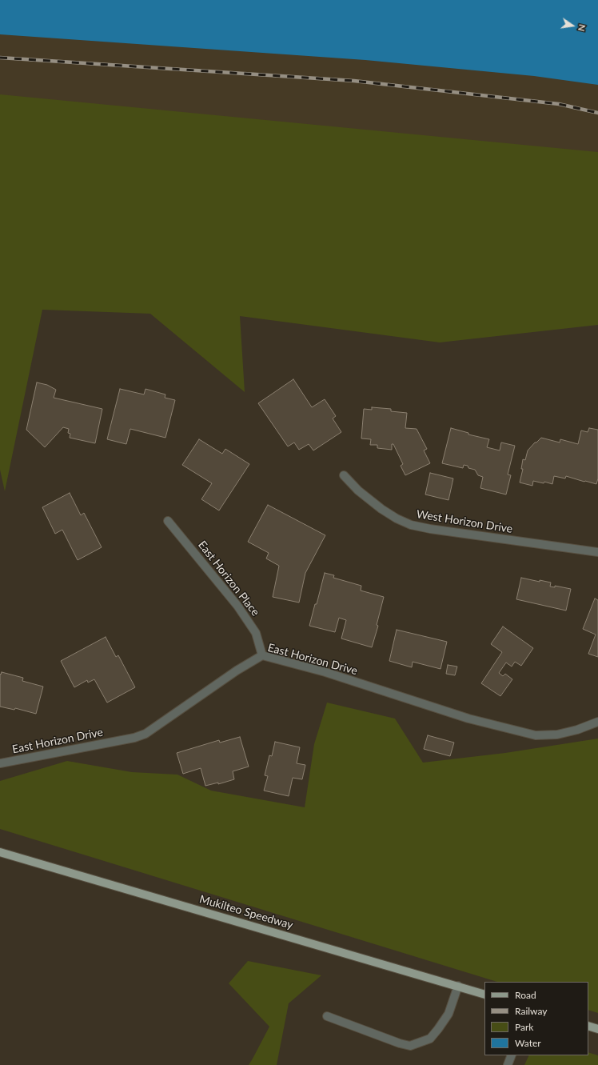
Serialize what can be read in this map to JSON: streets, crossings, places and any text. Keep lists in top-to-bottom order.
{
  "streets": {
    "main road": ["Mukilteo Speedway"],
    "street": ["West Horizon Drive", "East Horizon Place", "East Horizon Drive"]
  },
  "crossings": [
    ["East Horizon Place", "East Horizon Drive"]
  ],
  "legend": [
    "Road",
    "Railway",
    "Park",
    "Water"
  ],
  "north": "right"
}
